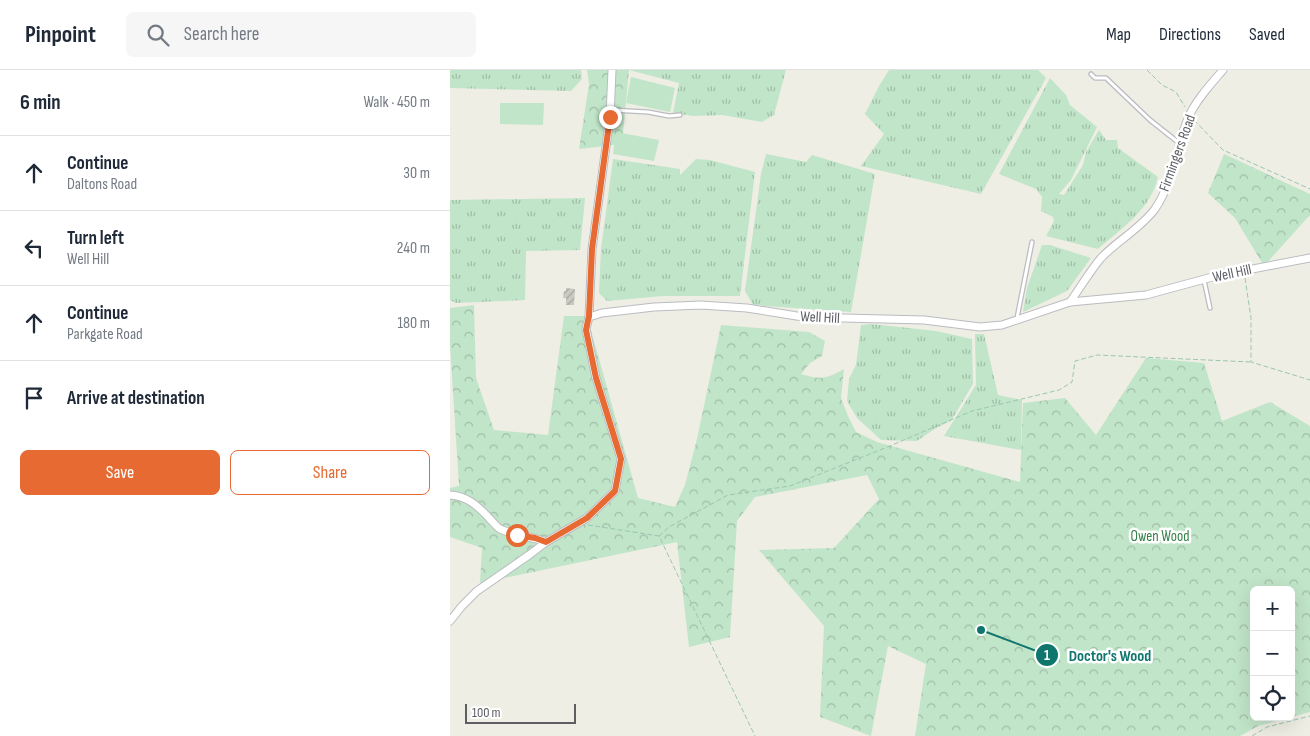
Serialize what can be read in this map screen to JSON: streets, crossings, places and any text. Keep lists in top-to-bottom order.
{
  "streets": {
    "street": ["Firmingers Road", "Well Hill"]
  },
  "crossings": [
    ["Firmingers Road", "Well Hill"]
  ],
  "parks": ["Owen Wood"],
  "places": ["Doctor's Wood"],
  "scale_bar": "100 m",
  "page": {
    "header": "Pinpoint",
    "search": "Search here",
    "nav": ["Map", "Directions", "Saved"],
    "heading": ["6 min", "Walk · 450 m"],
    "list": [
      ["Continue", "Daltons Road", "30 m"],
      ["Turn left", "Well Hill", "240 m"],
      ["Continue", "Parkgate Road", "180 m"],
      "Arrive at destination"
    ],
    "buttons": ["Save", "Share"],
    "map_buttons": ["+", "−"],
    "scale": "100 m"
  }
}
